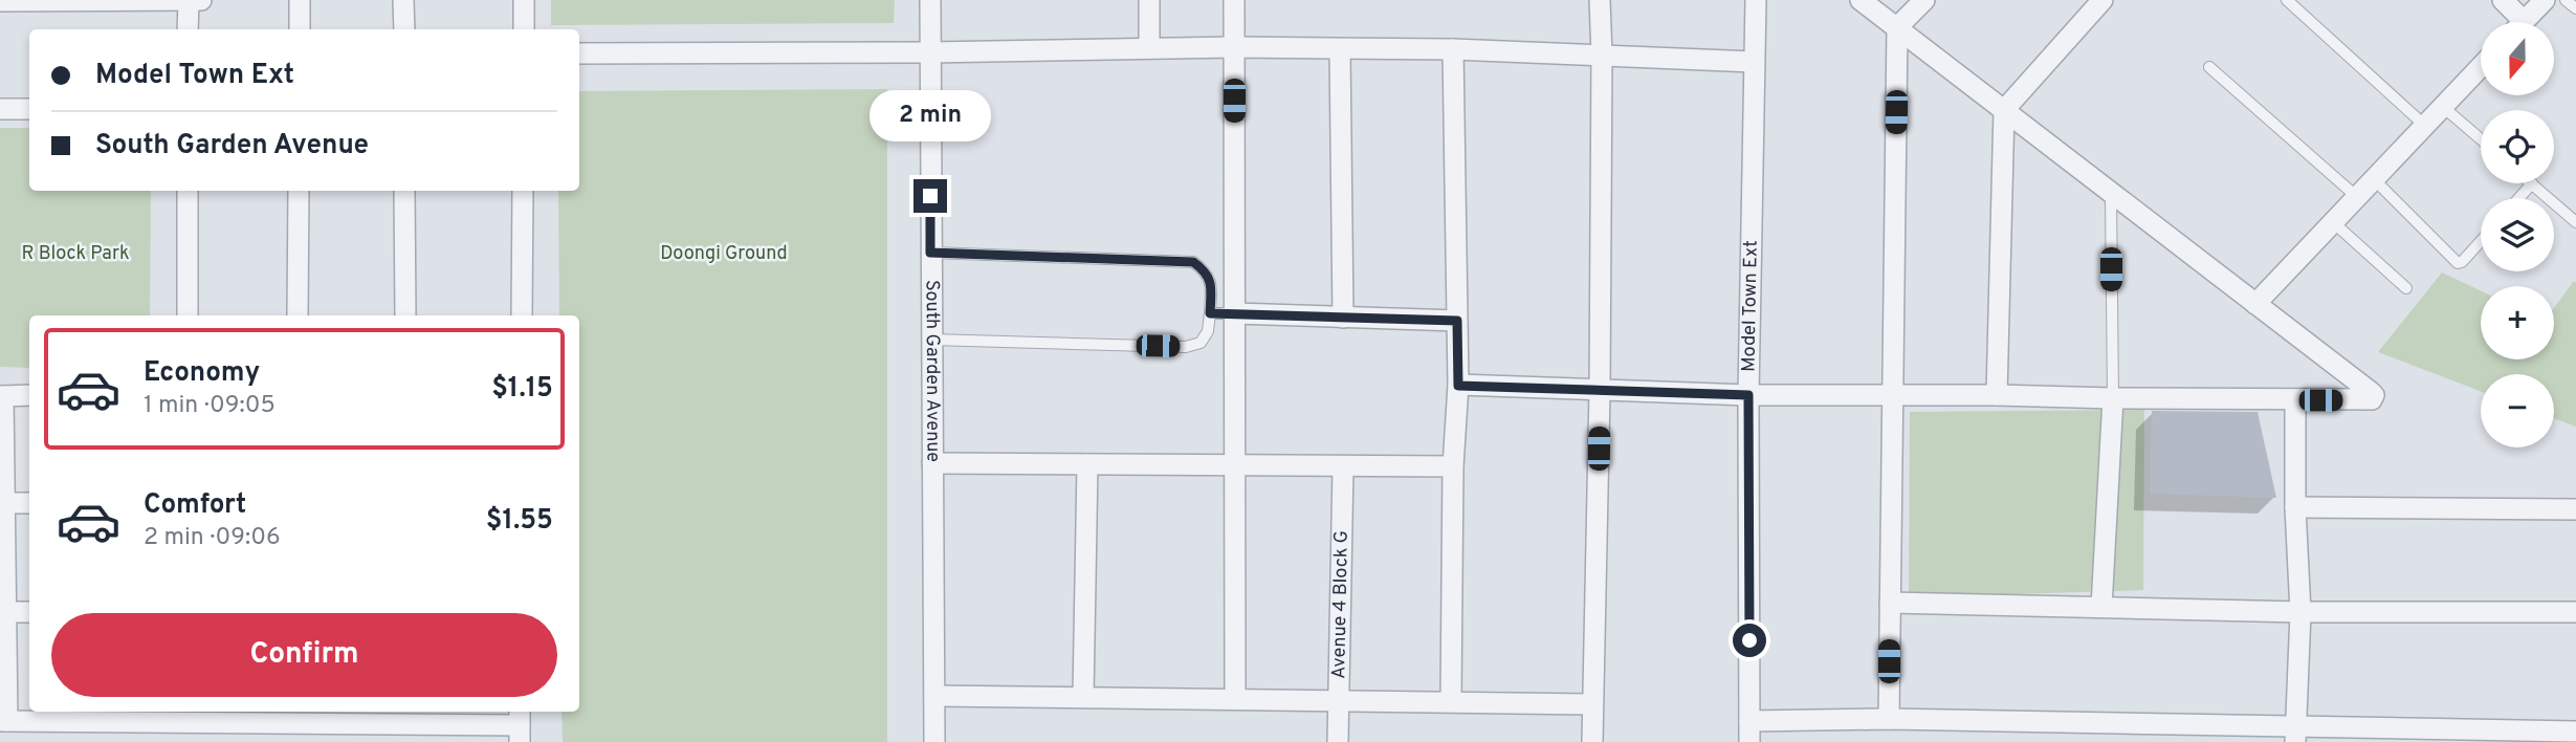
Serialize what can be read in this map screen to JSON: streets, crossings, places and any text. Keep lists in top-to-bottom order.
{
  "streets": {
    "street": ["Model Town Ext", "South Garden Avenue", "Avenue 4 Block G"]
  },
  "parks": ["R Block Park", "Doongi Ground"],
  "north": "bottom",
  "page": {
    "map_buttons": ["+", "−"],
    "banner": ["Model Town Ext", "South Garden Avenue"],
    "bubble": "2 min",
    "list": [
      {
        "name": "Economy",
        "note": "1 min · 09:05",
        "value": "$1.15"
      },
      {
        "name": "Comfort",
        "note": "2 min · 09:06",
        "value": "$1.55"
      }
    ],
    "buttons": "Confirm"
  }
}
